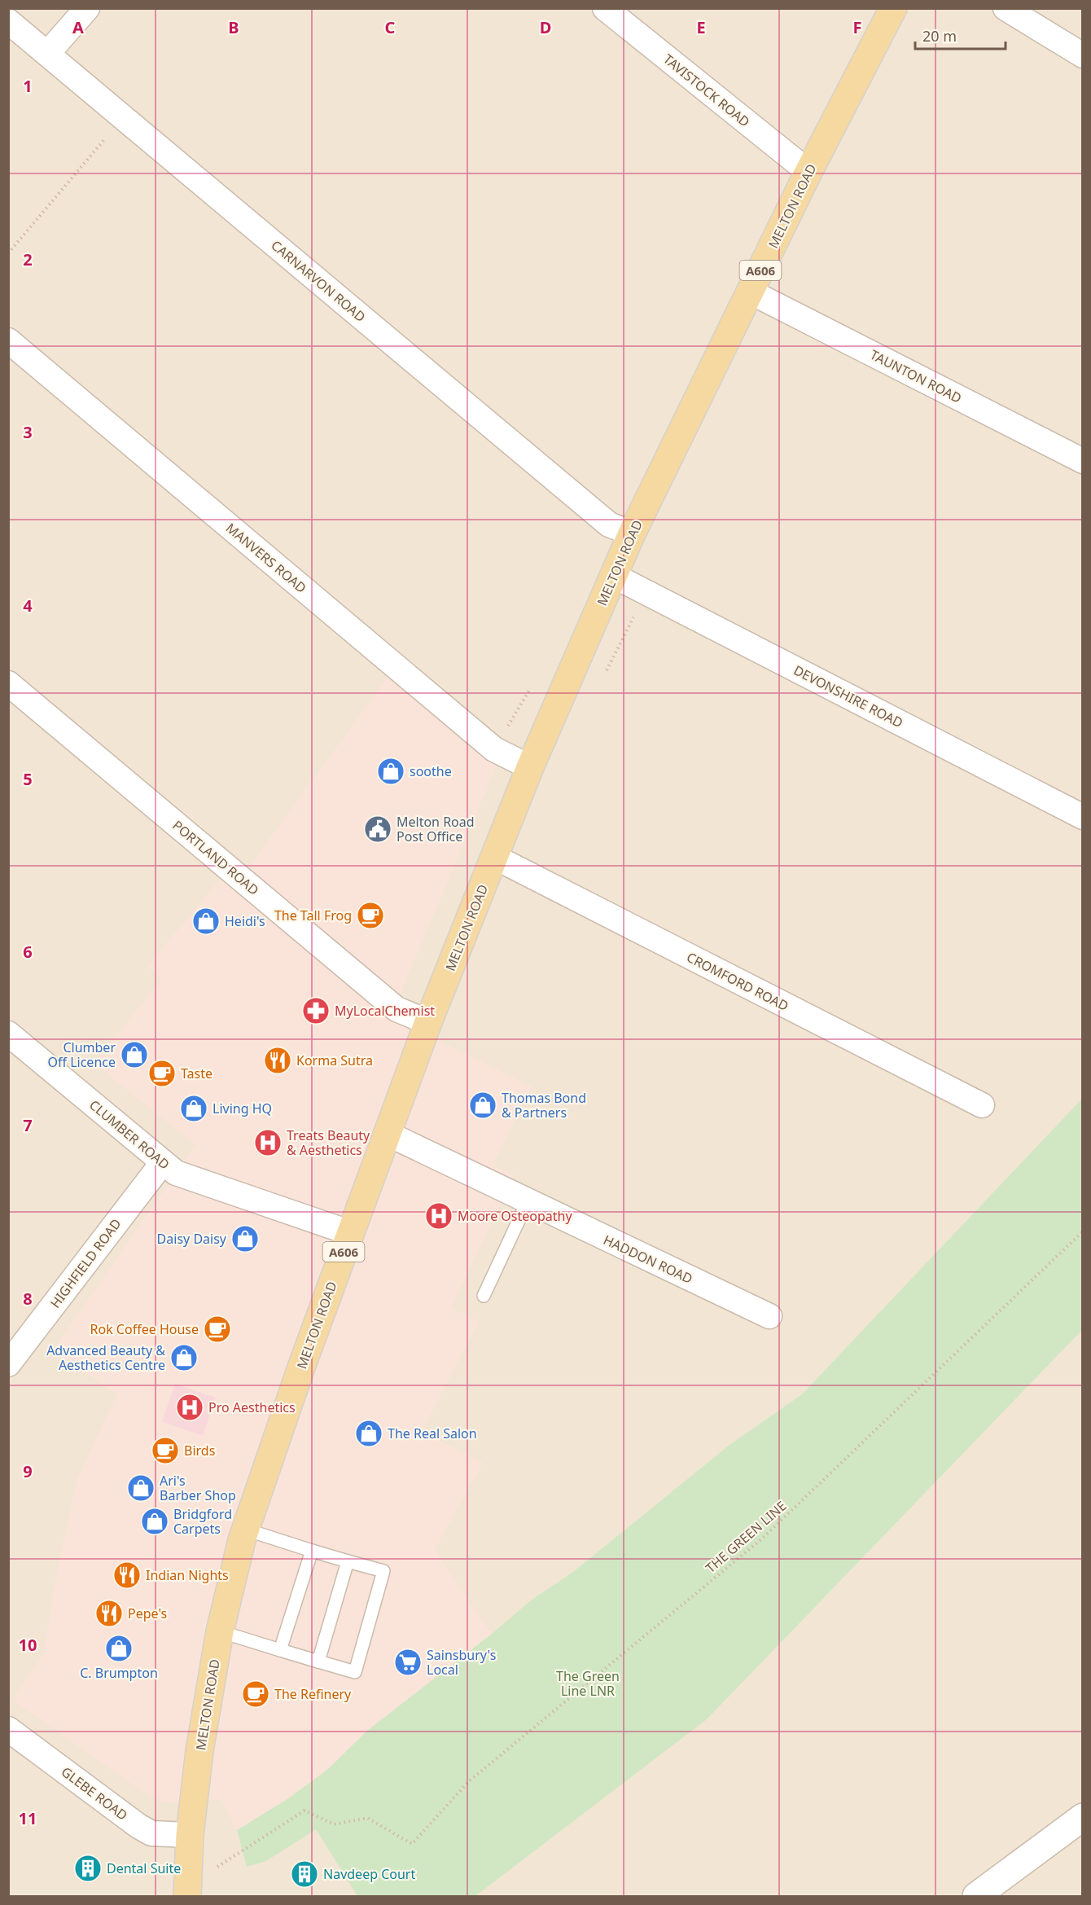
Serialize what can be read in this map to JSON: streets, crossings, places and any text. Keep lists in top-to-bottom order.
{
  "streets": {
    "main road": ["MELTON ROAD", "A606"],
    "street": [
      "TAVISTOCK ROAD",
      "CARNARVON ROAD",
      "TAUNTON ROAD",
      "MANVERS ROAD",
      "DEVONSHIRE ROAD",
      "PORTLAND ROAD",
      "CROMFORD ROAD",
      "CLUMBER ROAD",
      "HADDON ROAD",
      "HIGHFIELD ROAD",
      "GLEBE ROAD"
    ],
    "path": ["THE GREEN LINE"]
  },
  "crossings": [
    ["TAVISTOCK ROAD", "MELTON ROAD"],
    ["MELTON ROAD", "CARNARVON ROAD"],
    ["MELTON ROAD", "TAUNTON ROAD"],
    ["MELTON ROAD", "MANVERS ROAD"],
    ["MELTON ROAD", "DEVONSHIRE ROAD"],
    ["MELTON ROAD", "PORTLAND ROAD"],
    ["MELTON ROAD", "CROMFORD ROAD"],
    ["MELTON ROAD", "CLUMBER ROAD"],
    ["MELTON ROAD", "HADDON ROAD"],
    ["MELTON ROAD", "THE GREEN LINE"],
    ["MELTON ROAD", "GLEBE ROAD"],
    ["CLUMBER ROAD", "HIGHFIELD ROAD"]
  ],
  "parks": ["The Green Line LNR"],
  "places": {
    "shop": [
      "soothe",
      "Heidi's",
      "Clumber Off Licence",
      "Thomas Bond & Partners",
      "Living HQ",
      "Daisy Daisy",
      "Advanced Beauty & Aesthetics Centre",
      "The Real Salon",
      "Ari's Barber Shop",
      "Bridgford Carpets",
      "C. Brumpton"
    ],
    "public building": ["Melton Road Post Office"],
    "cafe": [
      "The Tall Frog",
      "Taste",
      "Rok Coffee House",
      "Birds",
      "The Refinery"
    ],
    "pharmacy": ["MyLocalChemist"],
    "restaurant": ["Korma Sutra", "Indian Nights", "Pepe's"],
    "hospital": ["Treats Beauty & Aesthetics", "Moore Osteopathy", "Pro Aesthetics"],
    "supermarket": ["Sainsbury's Local"],
    "building": ["Dental Suite", "Navdeep Court"]
  },
  "scale_bar": "20 m",
  "grid": {
    "columns": [
      "A",
      "B",
      "C",
      "D",
      "E",
      "F"
    ],
    "rows": [
      "1",
      "2",
      "3",
      "4",
      "5",
      "6",
      "7",
      "8",
      "9",
      "10",
      "11"
    ]
  }
}
